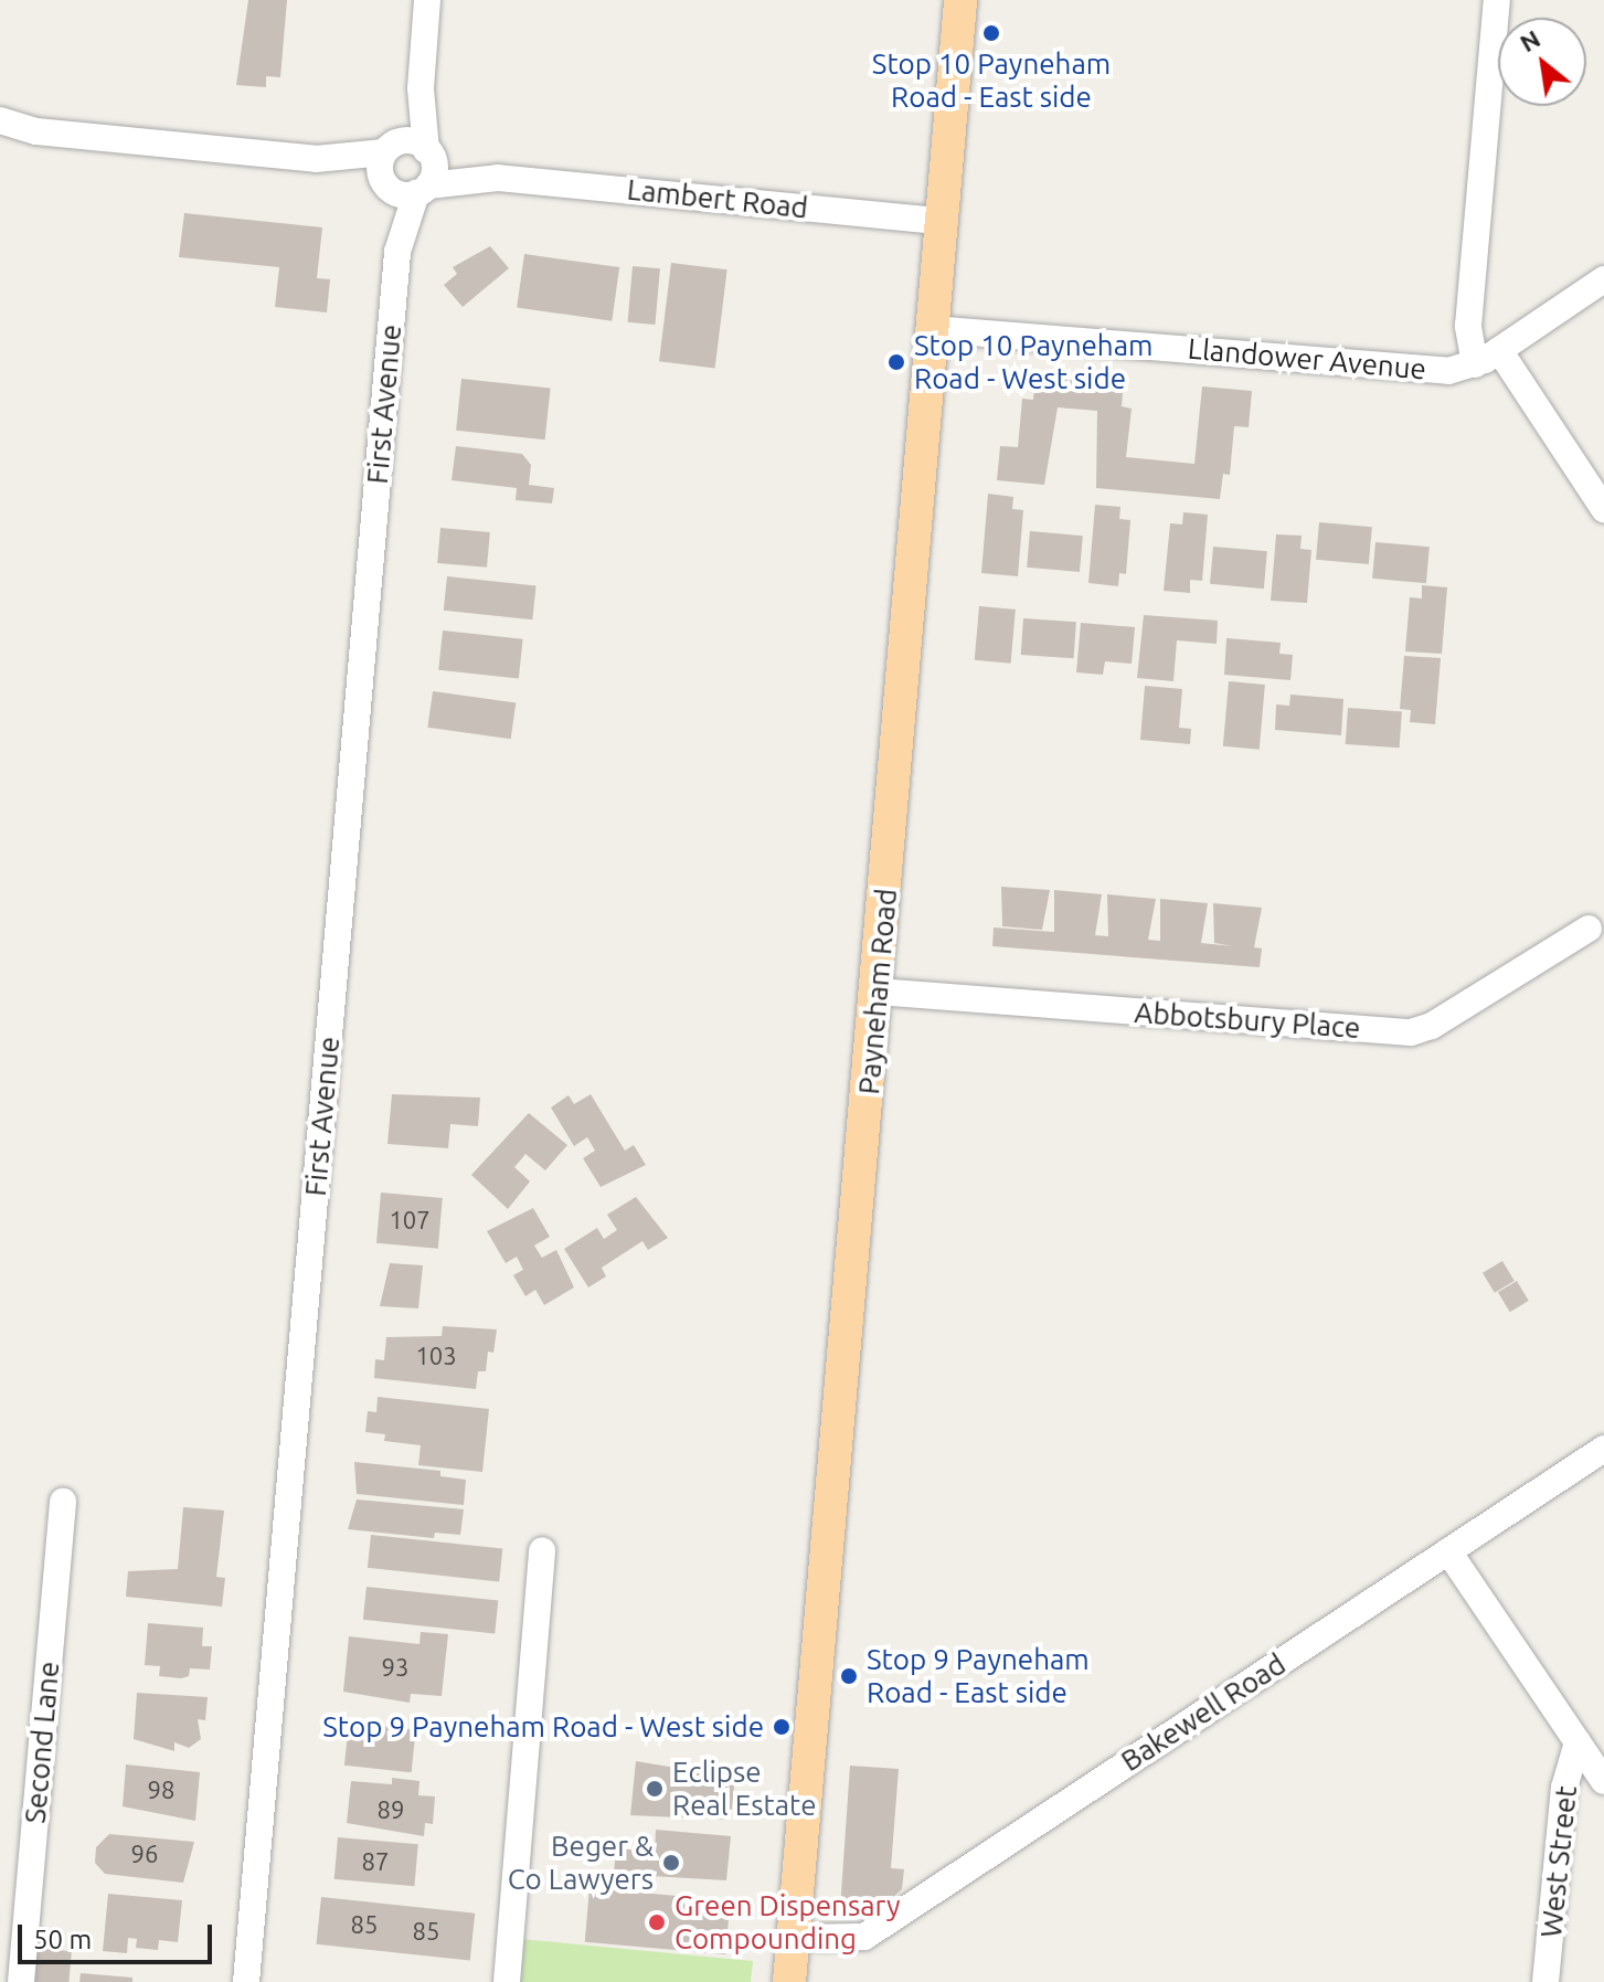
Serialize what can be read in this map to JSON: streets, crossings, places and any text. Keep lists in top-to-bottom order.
{
  "streets": {
    "main road": ["Payneham Road"],
    "street": [
      "Lambert Road",
      "Llandower Avenue",
      "First Avenue",
      "Abbotsbury Place",
      "Bakewell Road",
      "Second Lane",
      "West Street"
    ]
  },
  "crossings": [
    ["Lambert Road", "First Avenue"],
    ["Lambert Road", "Payneham Road"],
    ["Llandower Avenue", "Payneham Road"],
    ["Payneham Road", "Abbotsbury Place"],
    ["Payneham Road", "Bakewell Road"]
  ],
  "places": [
    "Stop 10 Payneham Road - East side",
    "Stop 10 Payneham Road - West side",
    "Stop 9 Payneham Road - East side",
    "Stop 9 Payneham Road - West side",
    "Eclipse Real Estate",
    "Beger & Co Lawyers",
    "Green Dispensary Compounding"
  ],
  "house_numbers": [
    "107",
    "103",
    "93",
    "98",
    "89",
    "96",
    "87",
    "85",
    "85"
  ],
  "scale_bar": "50 m",
  "north": "top left"
}
